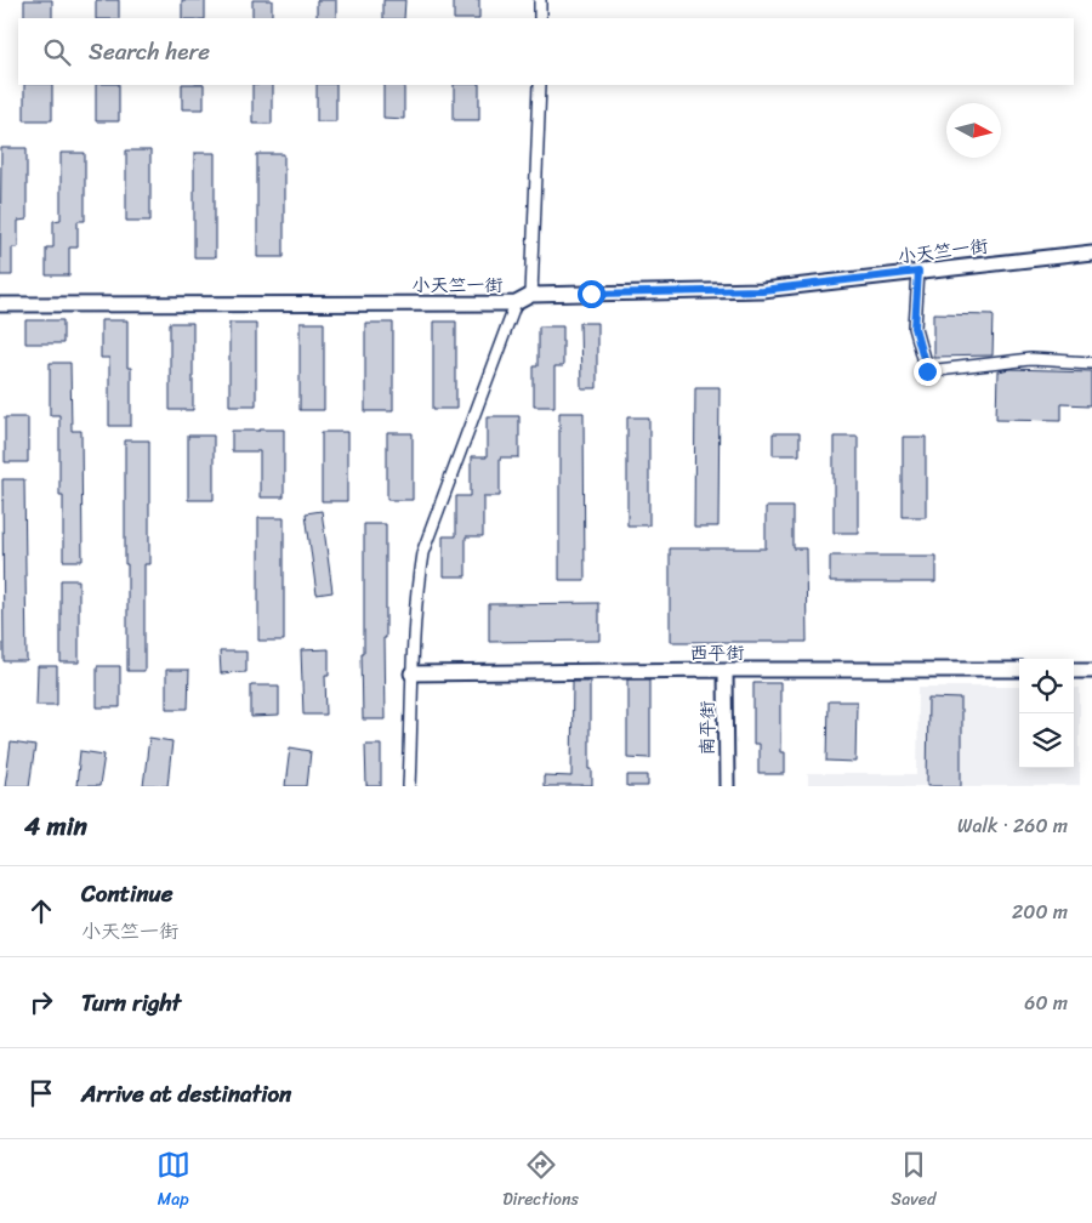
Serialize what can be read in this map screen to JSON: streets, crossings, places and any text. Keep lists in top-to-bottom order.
{
  "streets": {
    "street": ["小天竺一街", "西平街", "南平街"]
  },
  "crossings": [
    ["西平街", "南平街"]
  ],
  "north": "right",
  "page": {
    "search": "Search here",
    "heading": ["4 min", "Walk · 260 m"],
    "list": [
      ["Continue", "小天竺一街", "200 m"],
      ["Turn right", "60 m"],
      "Arrive at destination"
    ],
    "nav": ["Map", "Directions", "Saved"]
  }
}
